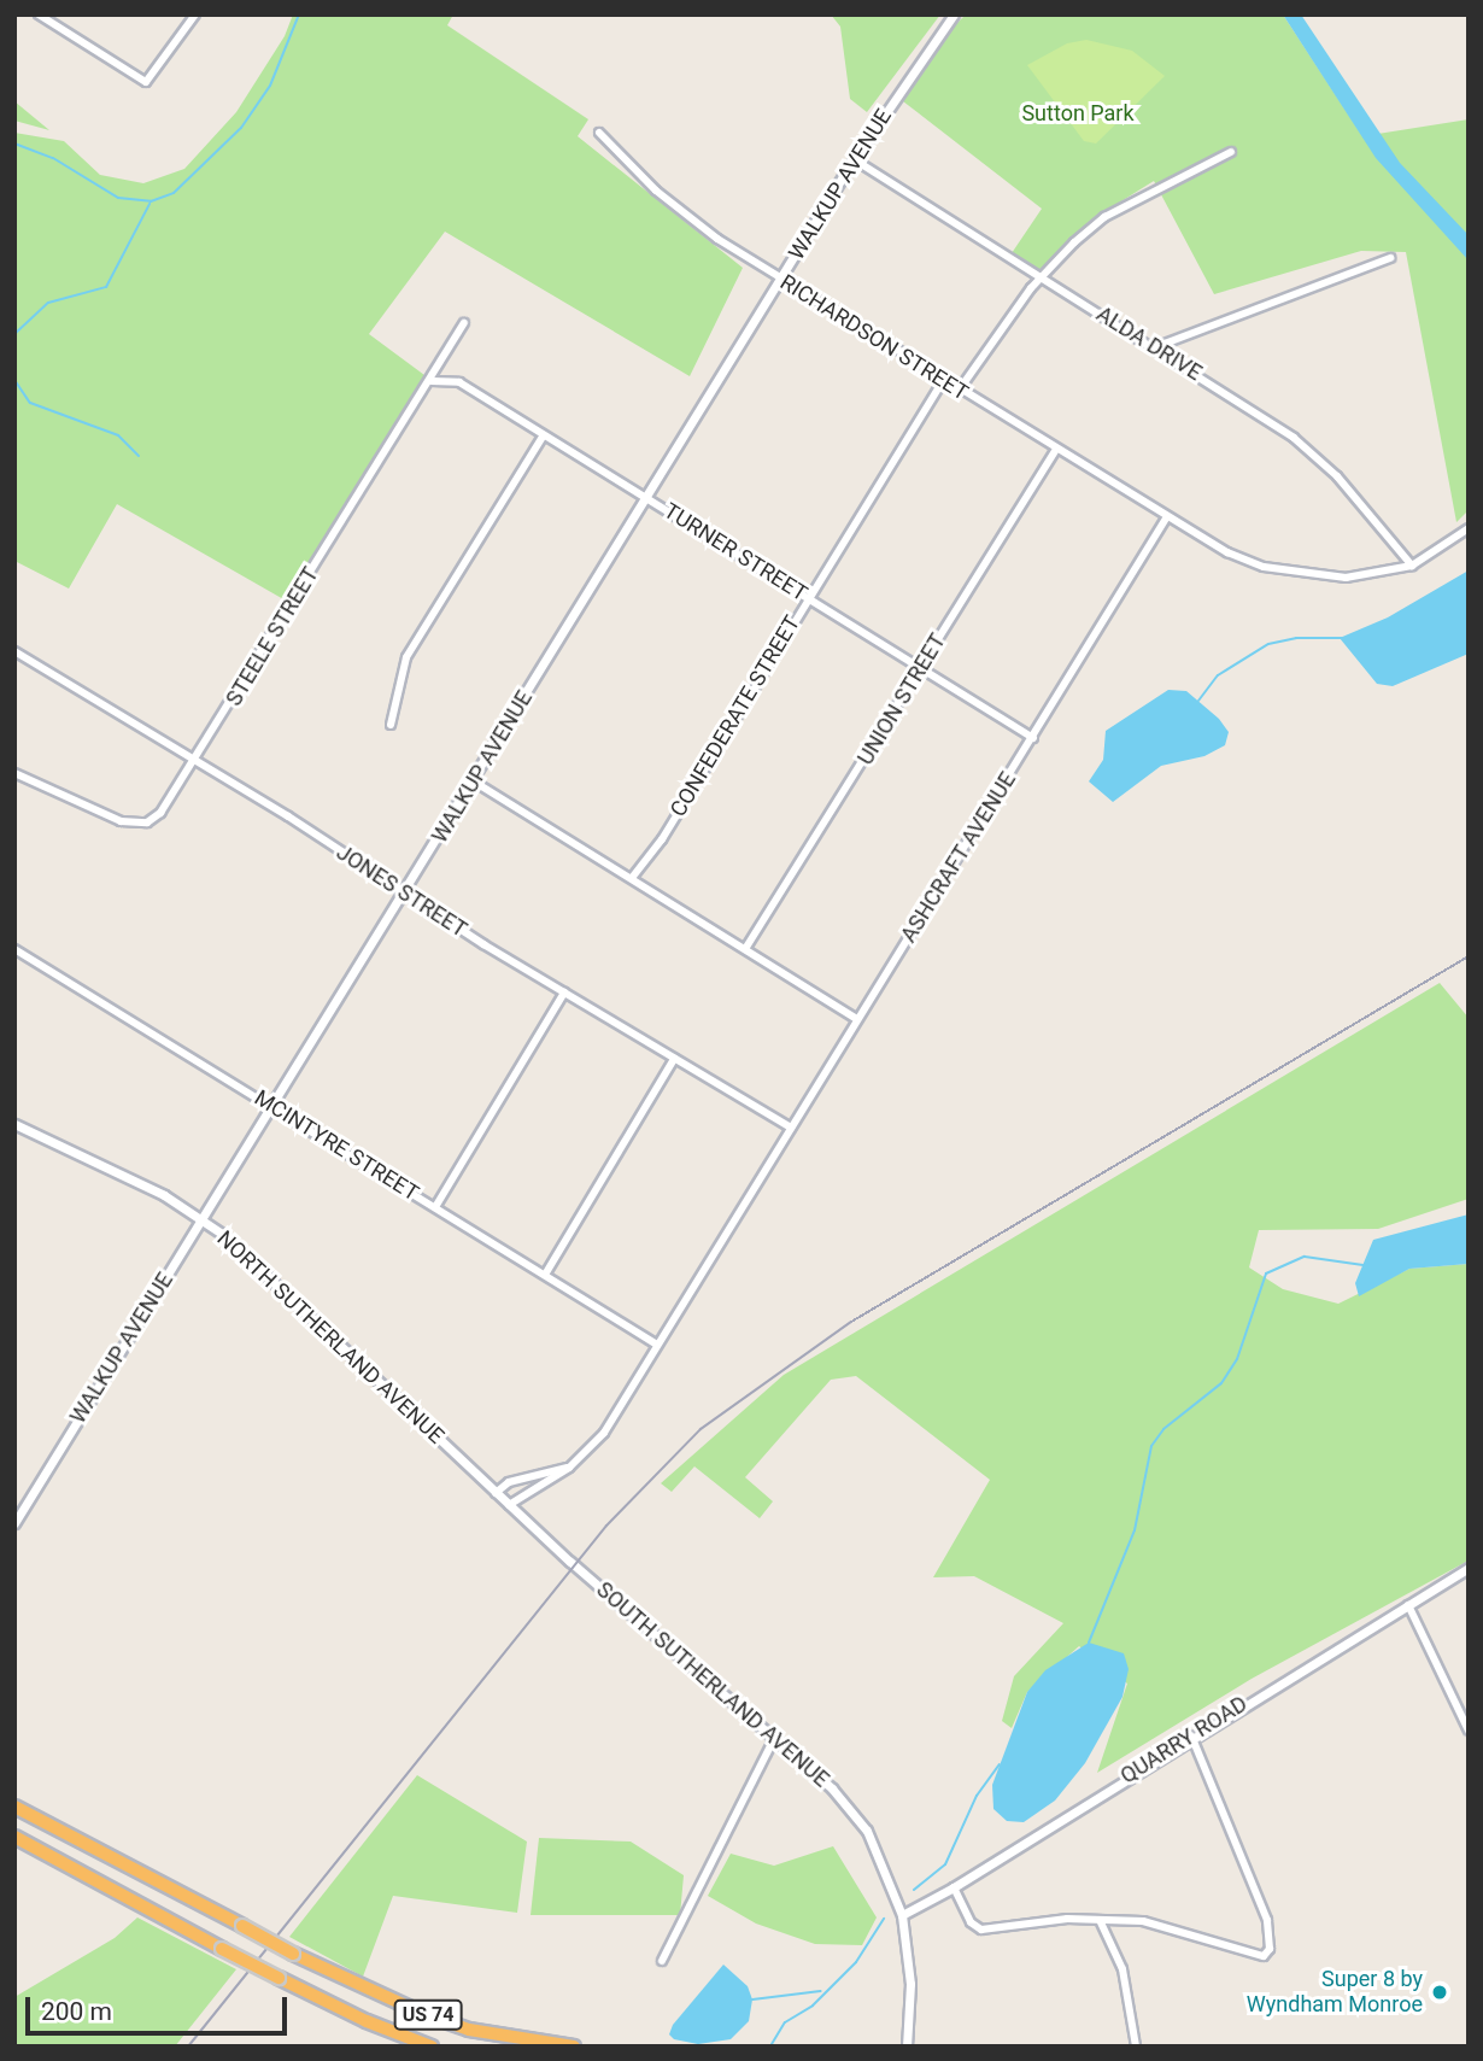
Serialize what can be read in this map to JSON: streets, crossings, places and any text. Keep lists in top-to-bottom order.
{
  "streets": {
    "highway": ["US 74"],
    "street": [
      "WALKUP AVENUE",
      "RICHARDSON STREET",
      "ALDA DRIVE",
      "TURNER STREET",
      "STEELE STREET",
      "UNION STREET",
      "CONFEDERATE STREET",
      "ASHCRAFT AVENUE",
      "JONES STREET",
      "MCINTYRE STREET",
      "NORTH SUTHERLAND AVENUE",
      "SOUTH SUTHERLAND AVENUE",
      "QUARRY ROAD"
    ]
  },
  "crossings": [
    ["WALKUP AVENUE", "RICHARDSON STREET"],
    ["WALKUP AVENUE", "ALDA DRIVE"],
    ["WALKUP AVENUE", "TURNER STREET"],
    ["WALKUP AVENUE", "JONES STREET"],
    ["WALKUP AVENUE", "MCINTYRE STREET"],
    ["WALKUP AVENUE", "NORTH SUTHERLAND AVENUE"],
    ["RICHARDSON STREET", "UNION STREET"],
    ["RICHARDSON STREET", "CONFEDERATE STREET"],
    ["RICHARDSON STREET", "ASHCRAFT AVENUE"],
    ["TURNER STREET", "STEELE STREET"],
    ["TURNER STREET", "UNION STREET"],
    ["TURNER STREET", "CONFEDERATE STREET"],
    ["TURNER STREET", "ASHCRAFT AVENUE"],
    ["STEELE STREET", "JONES STREET"],
    ["ASHCRAFT AVENUE", "JONES STREET"],
    ["ASHCRAFT AVENUE", "MCINTYRE STREET"],
    ["ASHCRAFT AVENUE", "NORTH SUTHERLAND AVENUE"],
    ["NORTH SUTHERLAND AVENUE", "SOUTH SUTHERLAND AVENUE"],
    ["SOUTH SUTHERLAND AVENUE", "QUARRY ROAD"]
  ],
  "parks": ["Sutton Park"],
  "places": ["Super 8 by Wyndham Monroe"],
  "scale_bar": "200 m"
}
